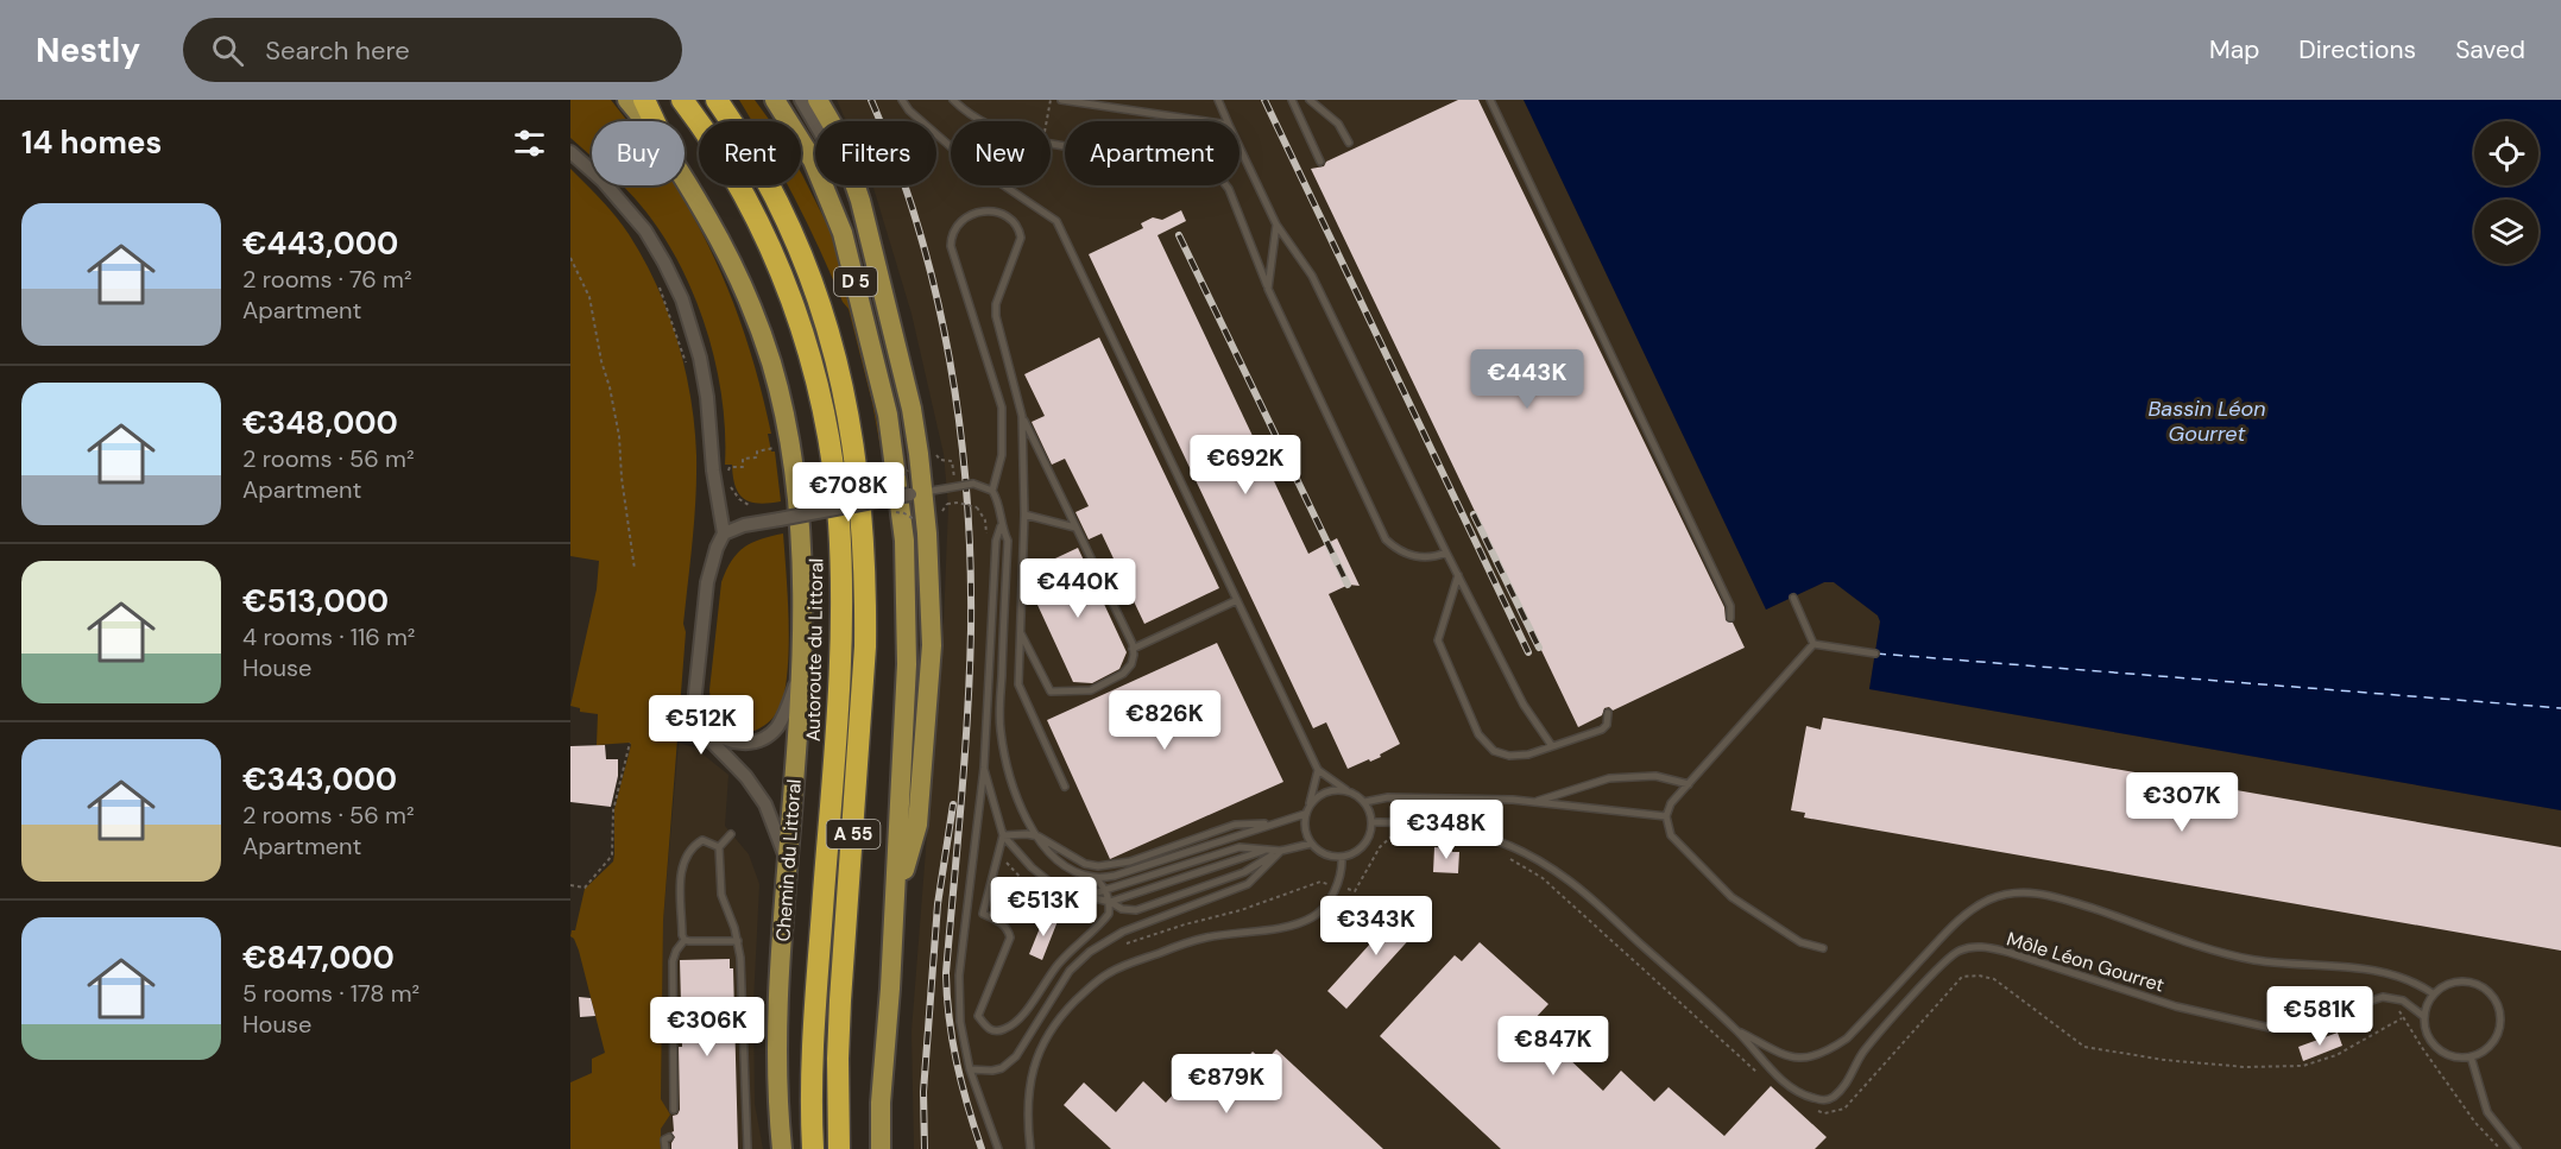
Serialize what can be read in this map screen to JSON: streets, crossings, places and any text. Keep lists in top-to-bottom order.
{
  "streets": {
    "highway": ["Autoroute du Littoral", "A 55"],
    "main road": ["D 5", "Chemin du Littoral"],
    "lane": ["Môle Léon Gourret"]
  },
  "water": ["Bassin Léon Gourret"],
  "page": {
    "header": "Nestly",
    "search": "Search here",
    "nav": ["Map", "Directions", "Saved"],
    "heading": "14 homes",
    "chip": [
      "Buy",
      "Rent",
      "Filters",
      "New",
      "Apartment"
    ],
    "list": [
      {
        "name": "€443,000",
        "note": "2 rooms · 76 m² · Apartment"
      },
      {
        "name": "€348,000",
        "note": "2 rooms · 56 m² · Apartment"
      },
      {
        "name": "€513,000",
        "note": "4 rooms · 116 m² · House"
      },
      {
        "name": "€343,000",
        "note": "2 rooms · 56 m² · Apartment"
      },
      {
        "name": "€847,000",
        "note": "5 rooms · 178 m² · House"
      }
    ],
    "price": [
      "€443K",
      "€692K",
      "€708K",
      "€440K",
      "€826K",
      "€512K",
      "€307K",
      "€348K",
      "€513K",
      "€343K",
      "€581K",
      "€306K",
      "€847K",
      "€879K"
    ]
  }
}
